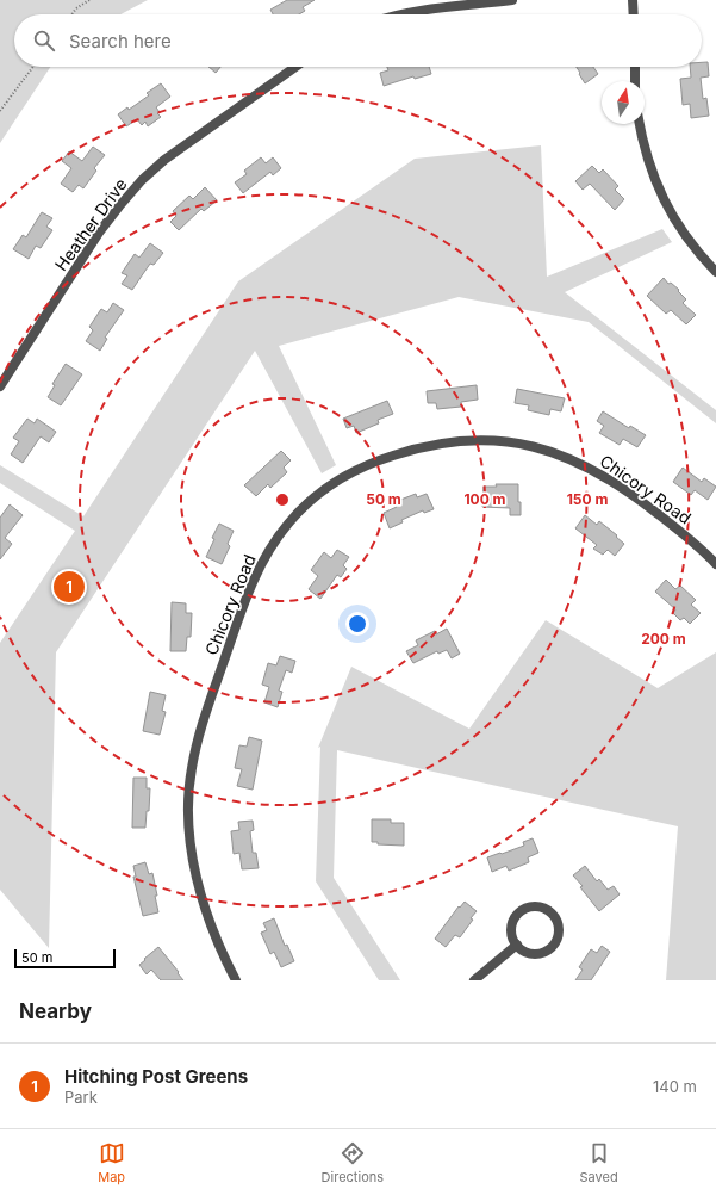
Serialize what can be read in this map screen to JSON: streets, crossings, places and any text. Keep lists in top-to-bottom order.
{
  "streets": {
    "street": ["Heather Drive", "Chicory Road"]
  },
  "scale_bar": "50 m",
  "north": "top",
  "page": {
    "search": "Search here",
    "pins": "1",
    "scale": "50 m",
    "heading": "Nearby",
    "list": [
      {
        "mark": "1",
        "name": "Hitching Post Greens",
        "note": "Park",
        "value": "140 m"
      }
    ],
    "nav": ["Map", "Directions", "Saved"]
  },
  "rings": [
    "50 m",
    "100 m",
    "150 m",
    "200 m"
  ]
}
